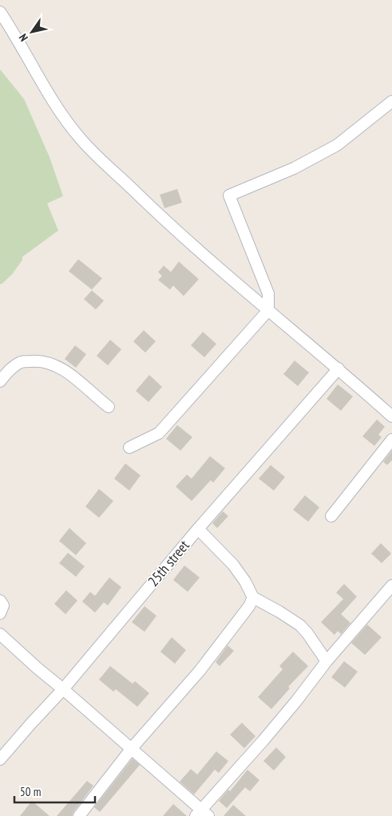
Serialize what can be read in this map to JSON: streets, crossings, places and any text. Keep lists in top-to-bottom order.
{
  "streets": {
    "street": ["25th street"]
  },
  "scale_bar": "50 m",
  "north": "bottom left"
}
